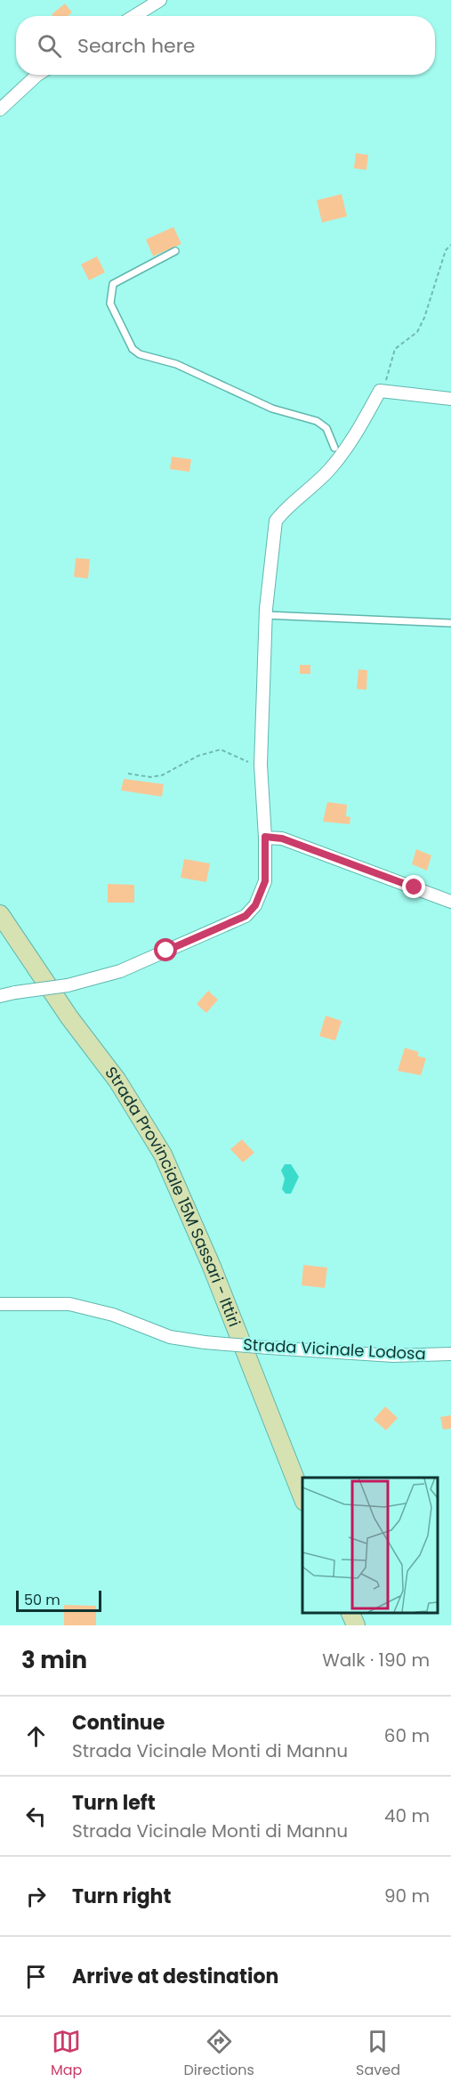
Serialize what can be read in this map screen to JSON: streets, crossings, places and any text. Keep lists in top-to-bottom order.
{
  "streets": {
    "main road": ["Strada Provinciale 15M Sassari - Ittiri"],
    "street": ["Strada Vicinale Lodosa"]
  },
  "scale_bar": "50 m",
  "page": {
    "search": "Search here",
    "scale": "50 m",
    "heading": ["3 min", "Walk · 190 m"],
    "list": [
      ["Continue", "Strada Vicinale Monti di Mannu", "60 m"],
      ["Turn left", "Strada Vicinale Monti di Mannu", "40 m"],
      ["Turn right", "90 m"],
      "Arrive at destination"
    ],
    "nav": ["Map", "Directions", "Saved"]
  }
}
